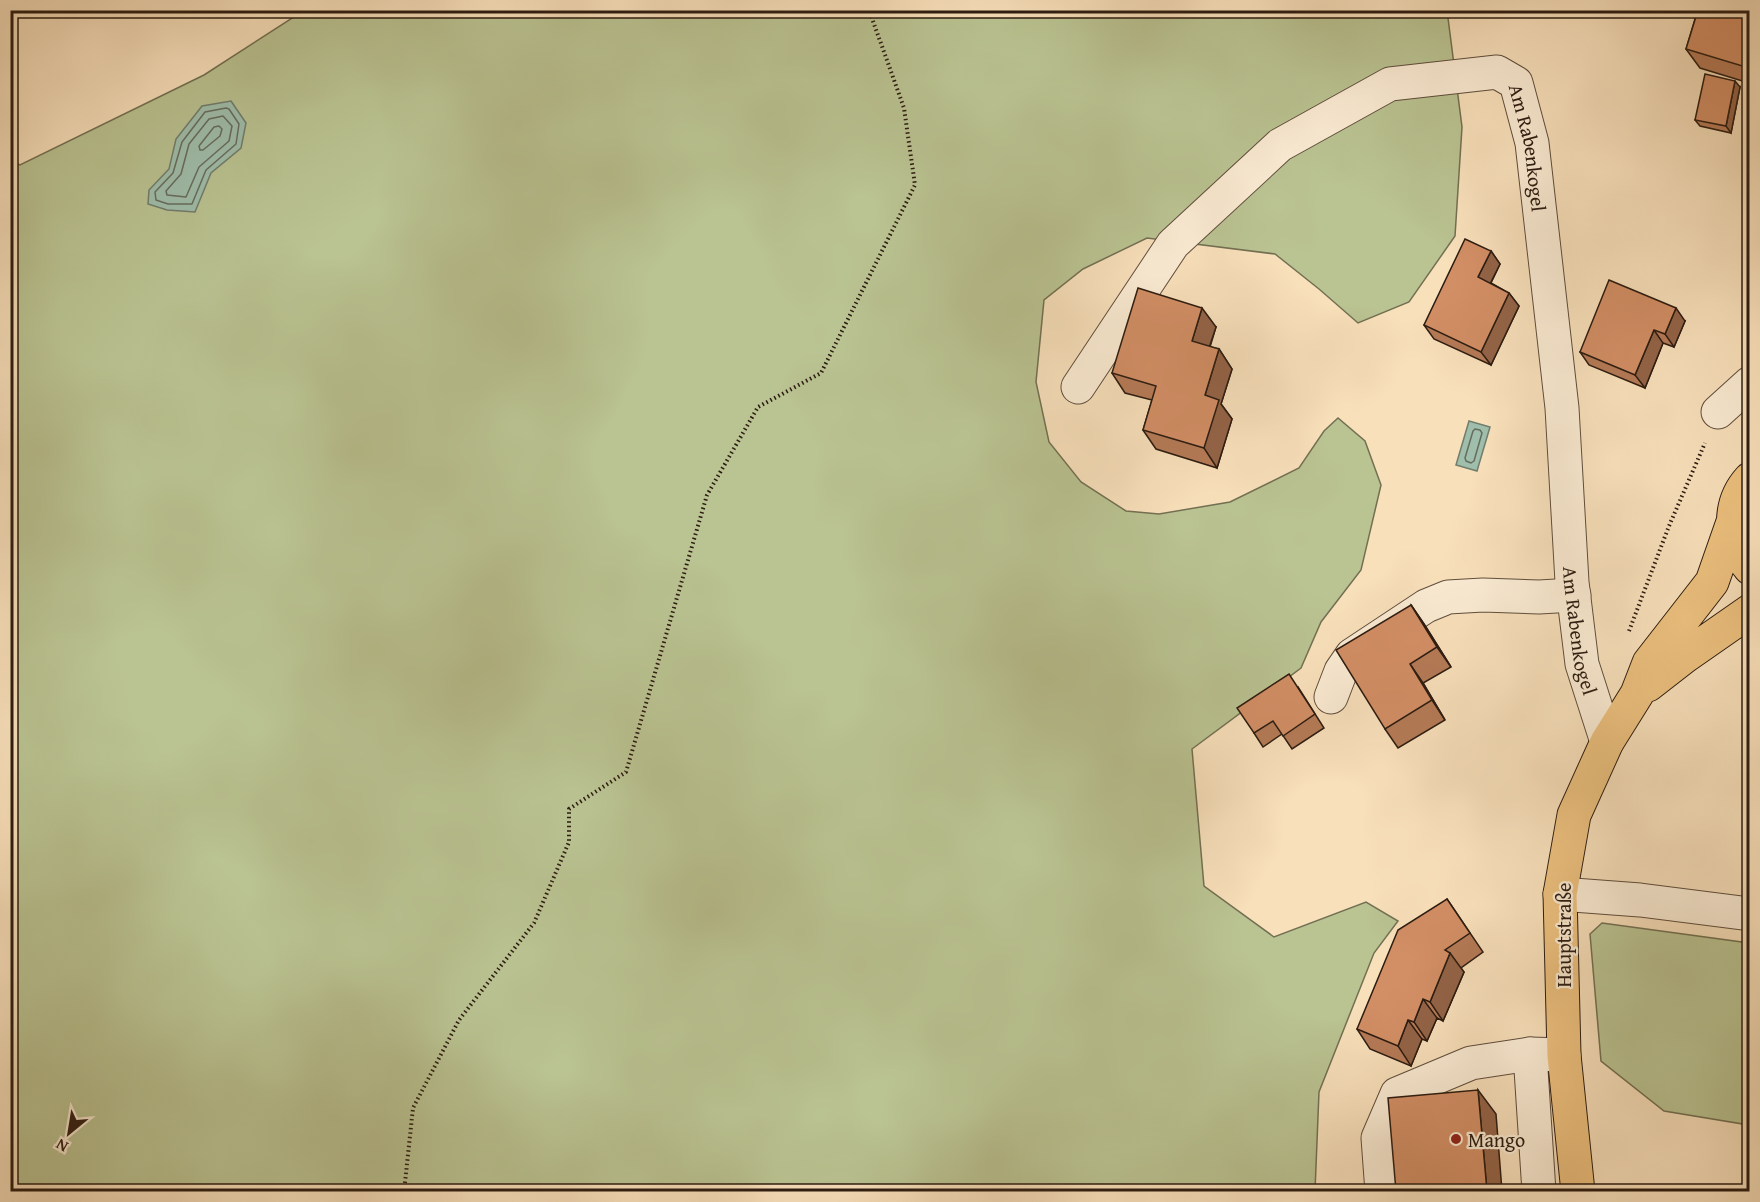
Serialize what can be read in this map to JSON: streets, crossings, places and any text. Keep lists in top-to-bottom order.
{
  "streets": {
    "main road": ["Hauptstraße"],
    "street": ["Am Rabenkogel"]
  },
  "crossings": [
    ["Am Rabenkogel", "Hauptstraße"]
  ],
  "places": ["Mango"],
  "north": "bottom left"
}
